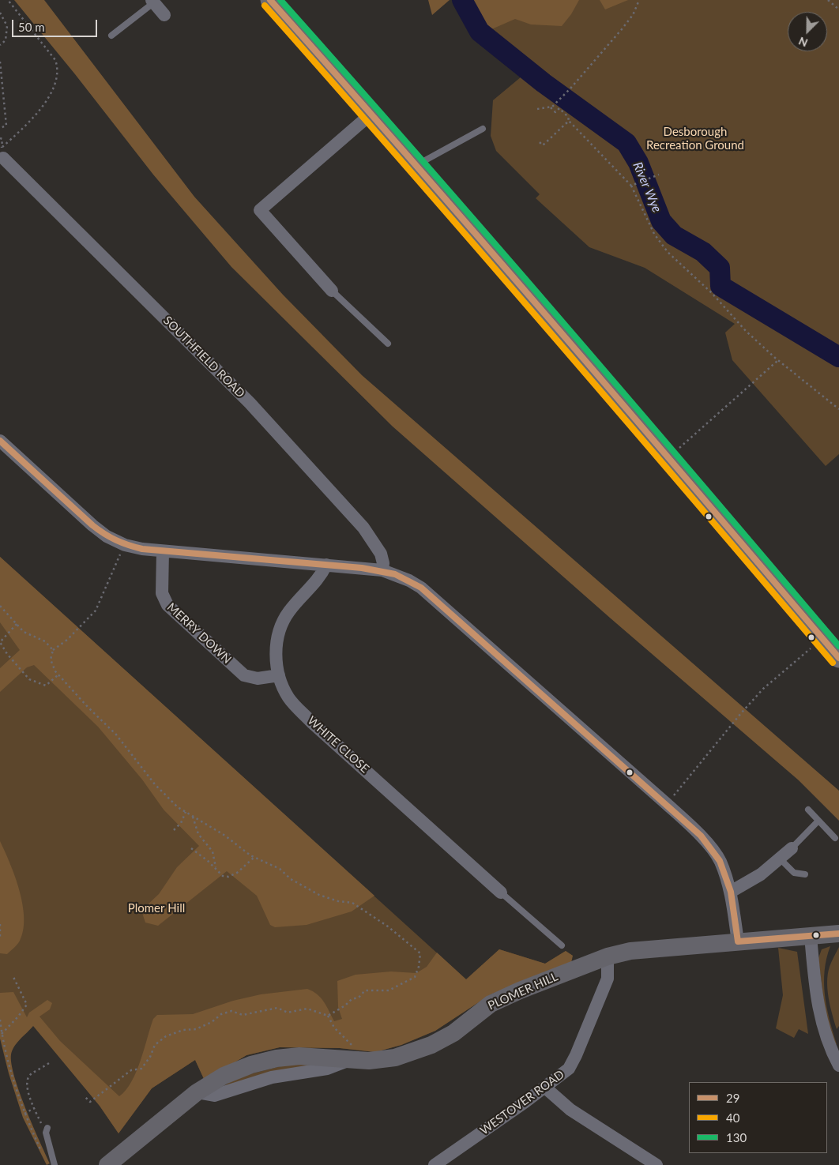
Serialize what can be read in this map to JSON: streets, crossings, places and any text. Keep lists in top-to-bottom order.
{
  "streets": {
    "street": [
      "SOUTHFIELD ROAD",
      "MERRY DOWN",
      "WHITE CLOSE",
      "PLOMER HILL",
      "WESTOVER ROAD"
    ]
  },
  "crossings": [
    ["MERRY DOWN", "WHITE CLOSE"],
    ["PLOMER HILL", "WESTOVER ROAD"]
  ],
  "water": ["River Wye"],
  "parks": ["Desborough Recreation Ground", "Plomer Hill"],
  "lines": ["transit line 29", "transit line 130", "transit line 40"],
  "legend": ["29", "40", "130"],
  "scale_bar": "50 m",
  "north": "bottom left"
}
